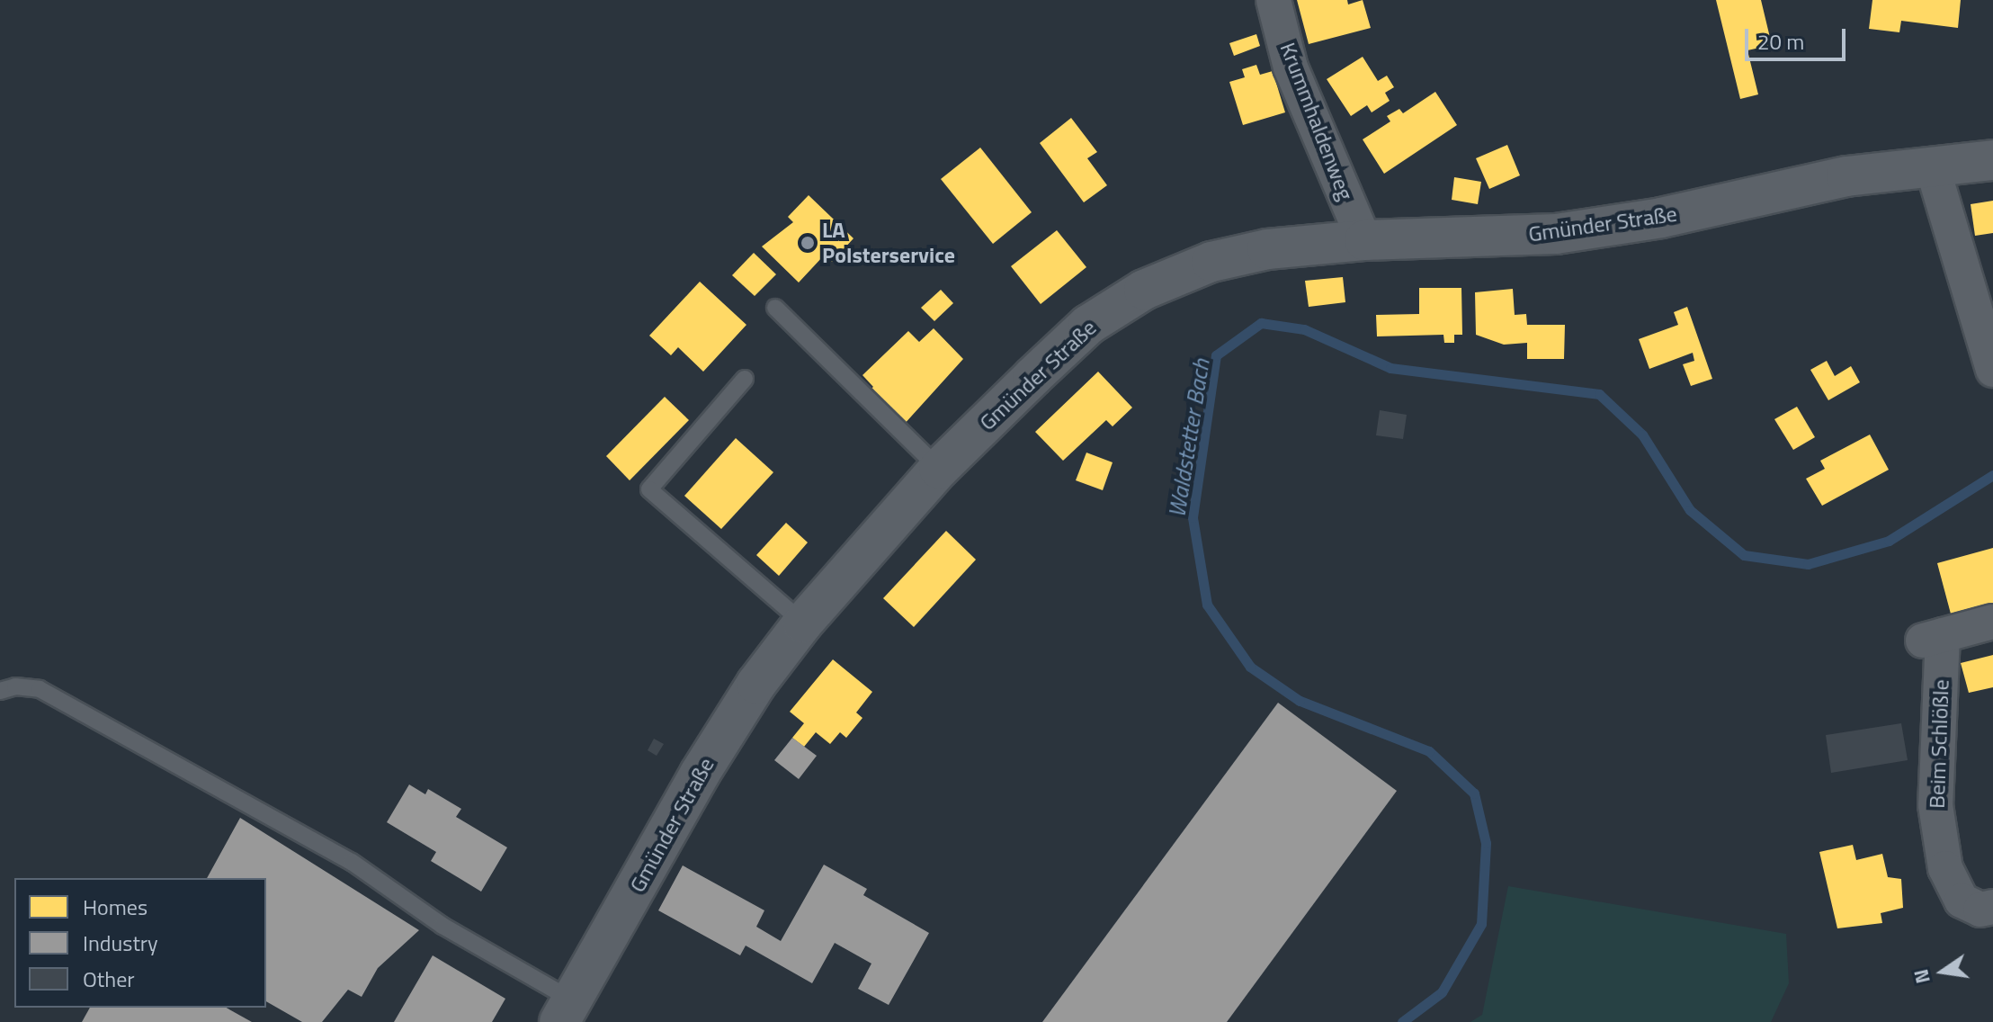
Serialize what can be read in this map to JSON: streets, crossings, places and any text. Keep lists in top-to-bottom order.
{
  "streets": {
    "street": ["Krummhaldenweg", "Gmünder Straße", "Beim Schlößle"]
  },
  "crossings": [
    ["Krummhaldenweg", "Gmünder Straße"]
  ],
  "water": ["Waldstetter Bach"],
  "places": ["LA Polsterservice"],
  "legend": ["Homes", "Industry", "Other"],
  "scale_bar": "20 m",
  "north": "left"
}
